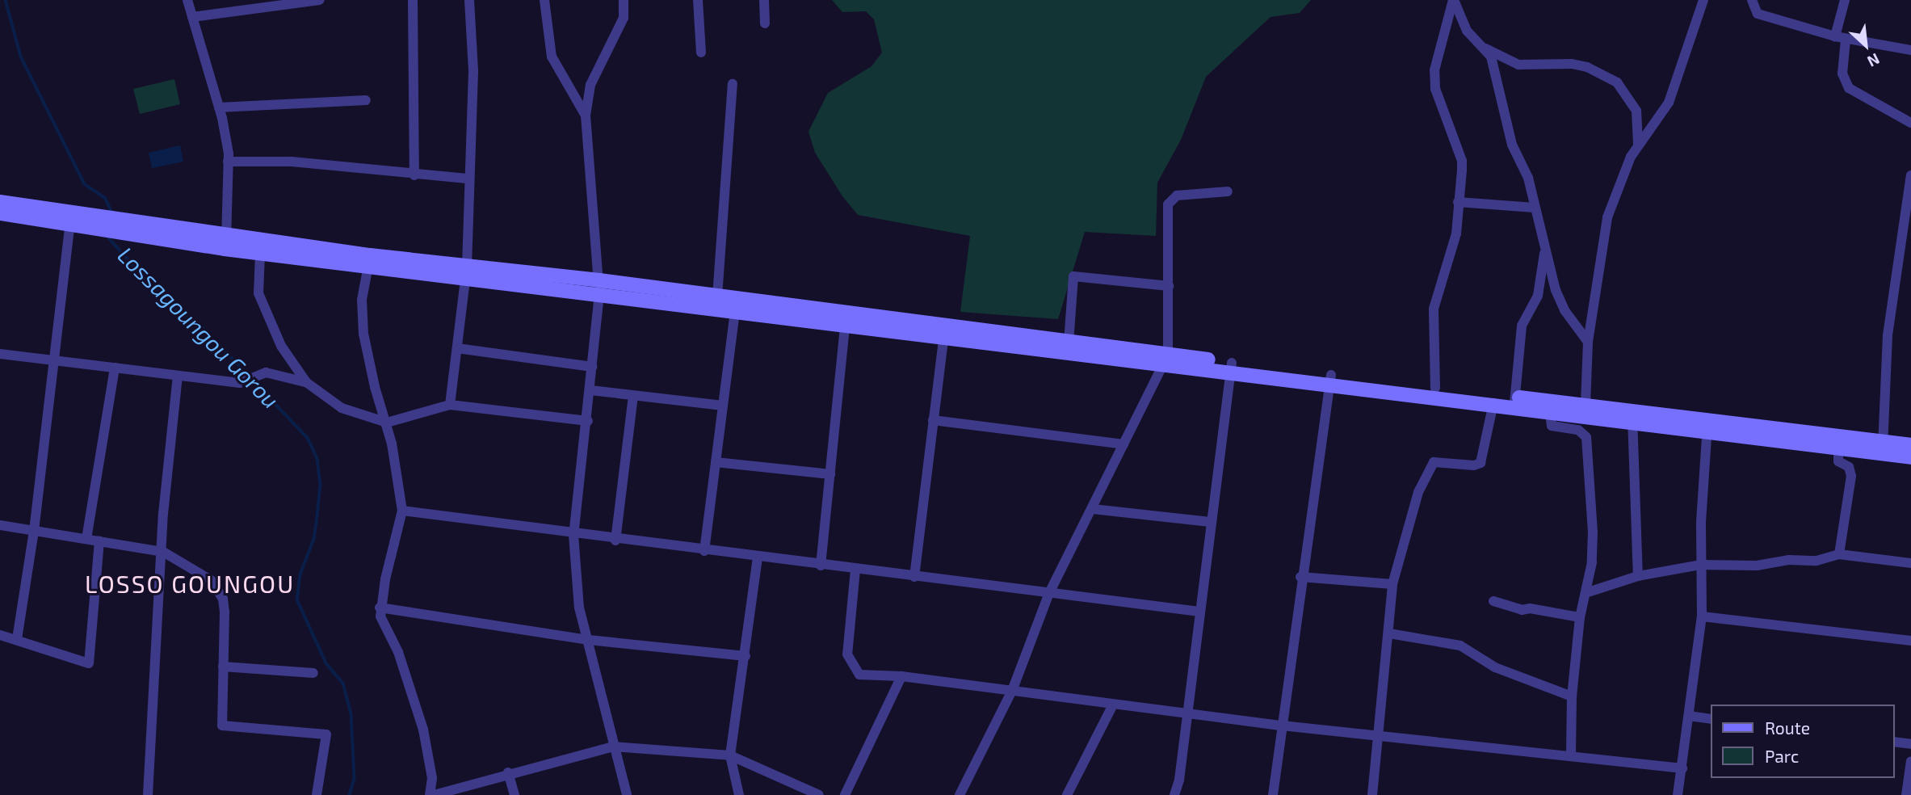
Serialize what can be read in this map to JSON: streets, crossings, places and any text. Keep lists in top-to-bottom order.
{
  "districts": ["LOSSO GOUNGOU"],
  "water": ["Lossagoungou Gorou"],
  "legend": ["Route", "Parc"],
  "north": "bottom right"
}
